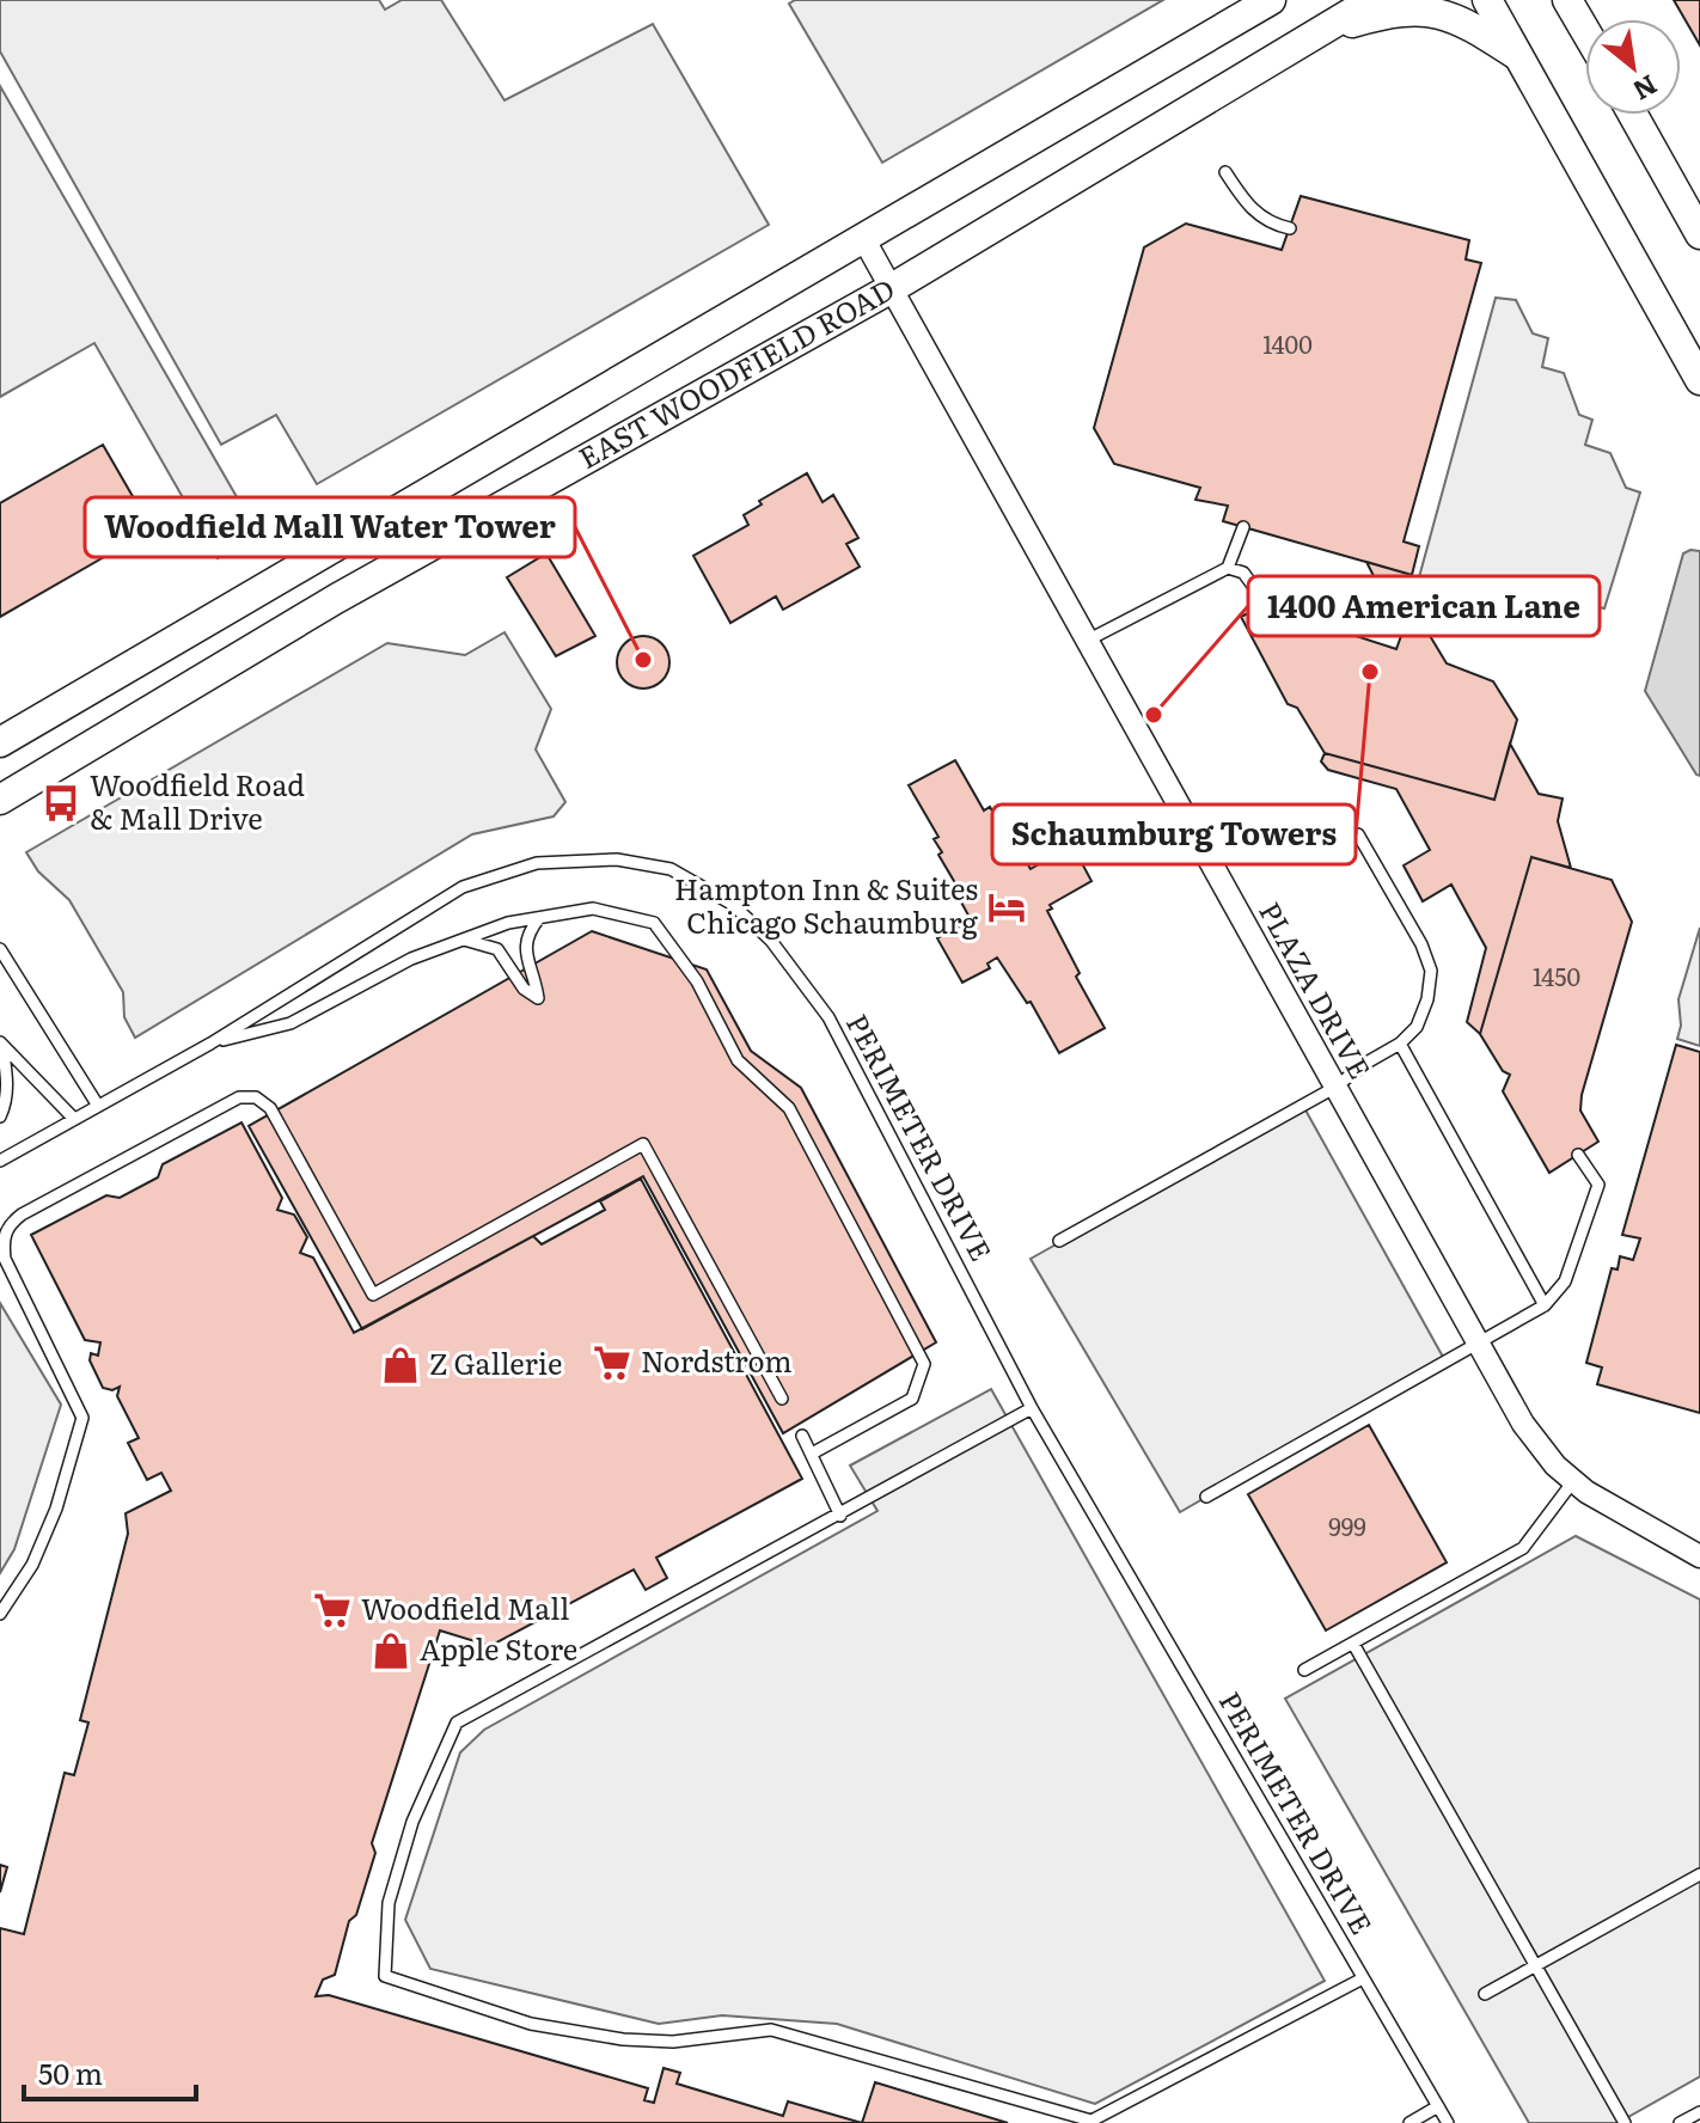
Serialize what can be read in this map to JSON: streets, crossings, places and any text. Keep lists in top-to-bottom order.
{
  "streets": {
    "street": ["EAST WOODFIELD ROAD", "PLAZA DRIVE"],
    "lane": ["PERIMETER DRIVE"]
  },
  "crossings": [
    ["EAST WOODFIELD ROAD", "PLAZA DRIVE"]
  ],
  "places": {
    "other": ["Woodfield Mall Water Tower", "Schaumburg Towers", "1400 American Lane"],
    "bus stop": ["Woodfield Road & Mall Drive"],
    "hotel": ["Hampton Inn & Suites Chicago Schaumburg"],
    "supermarket": ["Nordstrom", "Woodfield Mall"],
    "shop": ["Z Gallerie", "Apple Store"]
  },
  "house_numbers": ["1400", "1450", "999"],
  "scale_bar": "50 m",
  "north": "bottom right"
}
